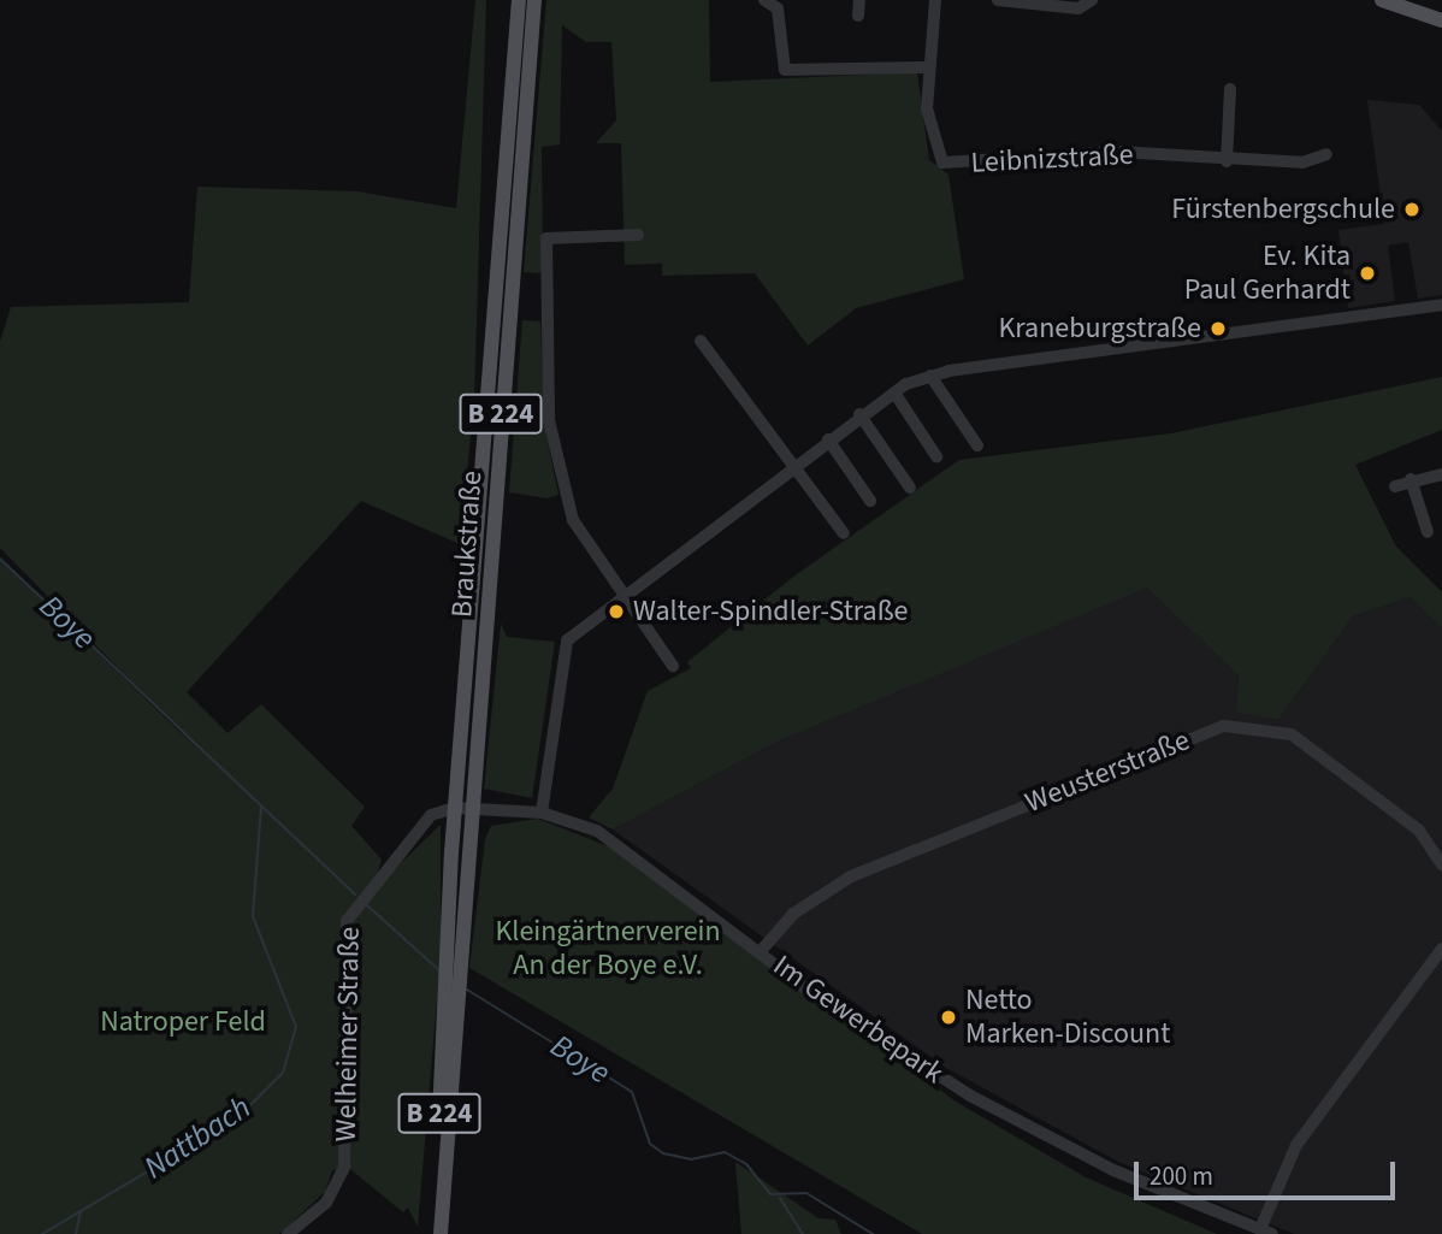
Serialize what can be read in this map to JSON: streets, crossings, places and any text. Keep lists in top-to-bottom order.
{
  "streets": {
    "main road": ["B 224", "Braukstraße"],
    "street": [
      "Leibnizstraße",
      "Weusterstraße",
      "Im Gewerbepark",
      "Welheimer Straße"
    ]
  },
  "crossings": [
    ["B 224", "Braukstraße"],
    ["Braukstraße", "Im Gewerbepark"],
    ["Braukstraße", "Welheimer Straße"],
    ["Weusterstraße", "Im Gewerbepark"],
    ["Im Gewerbepark", "Welheimer Straße"]
  ],
  "water": ["Boye", "Nattbach"],
  "parks": ["Kleingärtnerverein An der Boye e.V.", "Natroper Feld"],
  "places": [
    "Fürstenbergschule",
    "Ev. Kita Paul Gerhardt",
    "Kraneburgstraße",
    "Walter-Spindler-Straße",
    "Netto Marken-Discount"
  ],
  "scale_bar": "200 m"
}
